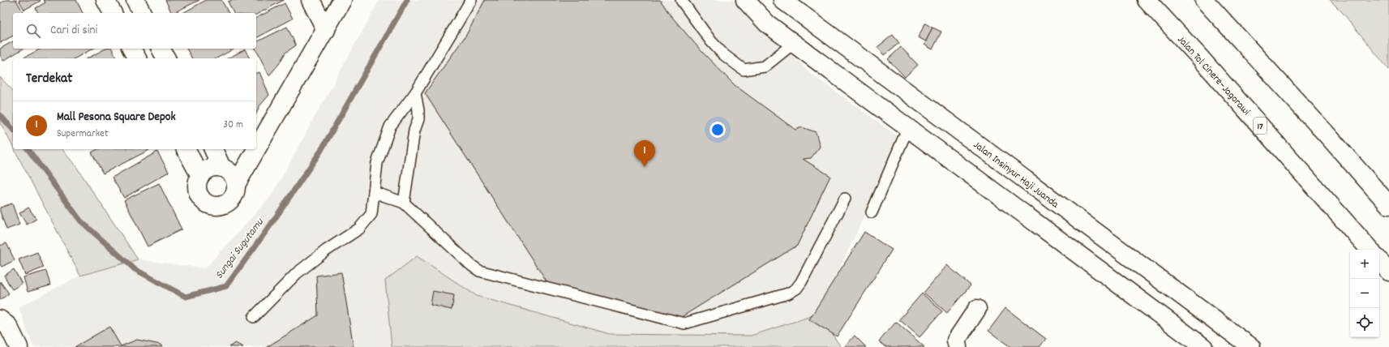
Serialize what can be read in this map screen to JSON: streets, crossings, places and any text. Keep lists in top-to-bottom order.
{
  "streets": {
    "main road": ["Jalan Tol Cinere–Jagorawi", "17", "Jalan Insinyur Haji Juanda"]
  },
  "water": ["Sungai Sugutamu"],
  "page": {
    "search": "Cari di sini",
    "heading": "Terdekat",
    "list": [
      {
        "mark": "1",
        "name": "Mall Pesona Square Depok",
        "note": "Supermarket",
        "value": "30 m"
      }
    ],
    "pins": "1",
    "map_buttons": ["+", "−"]
  }
}
